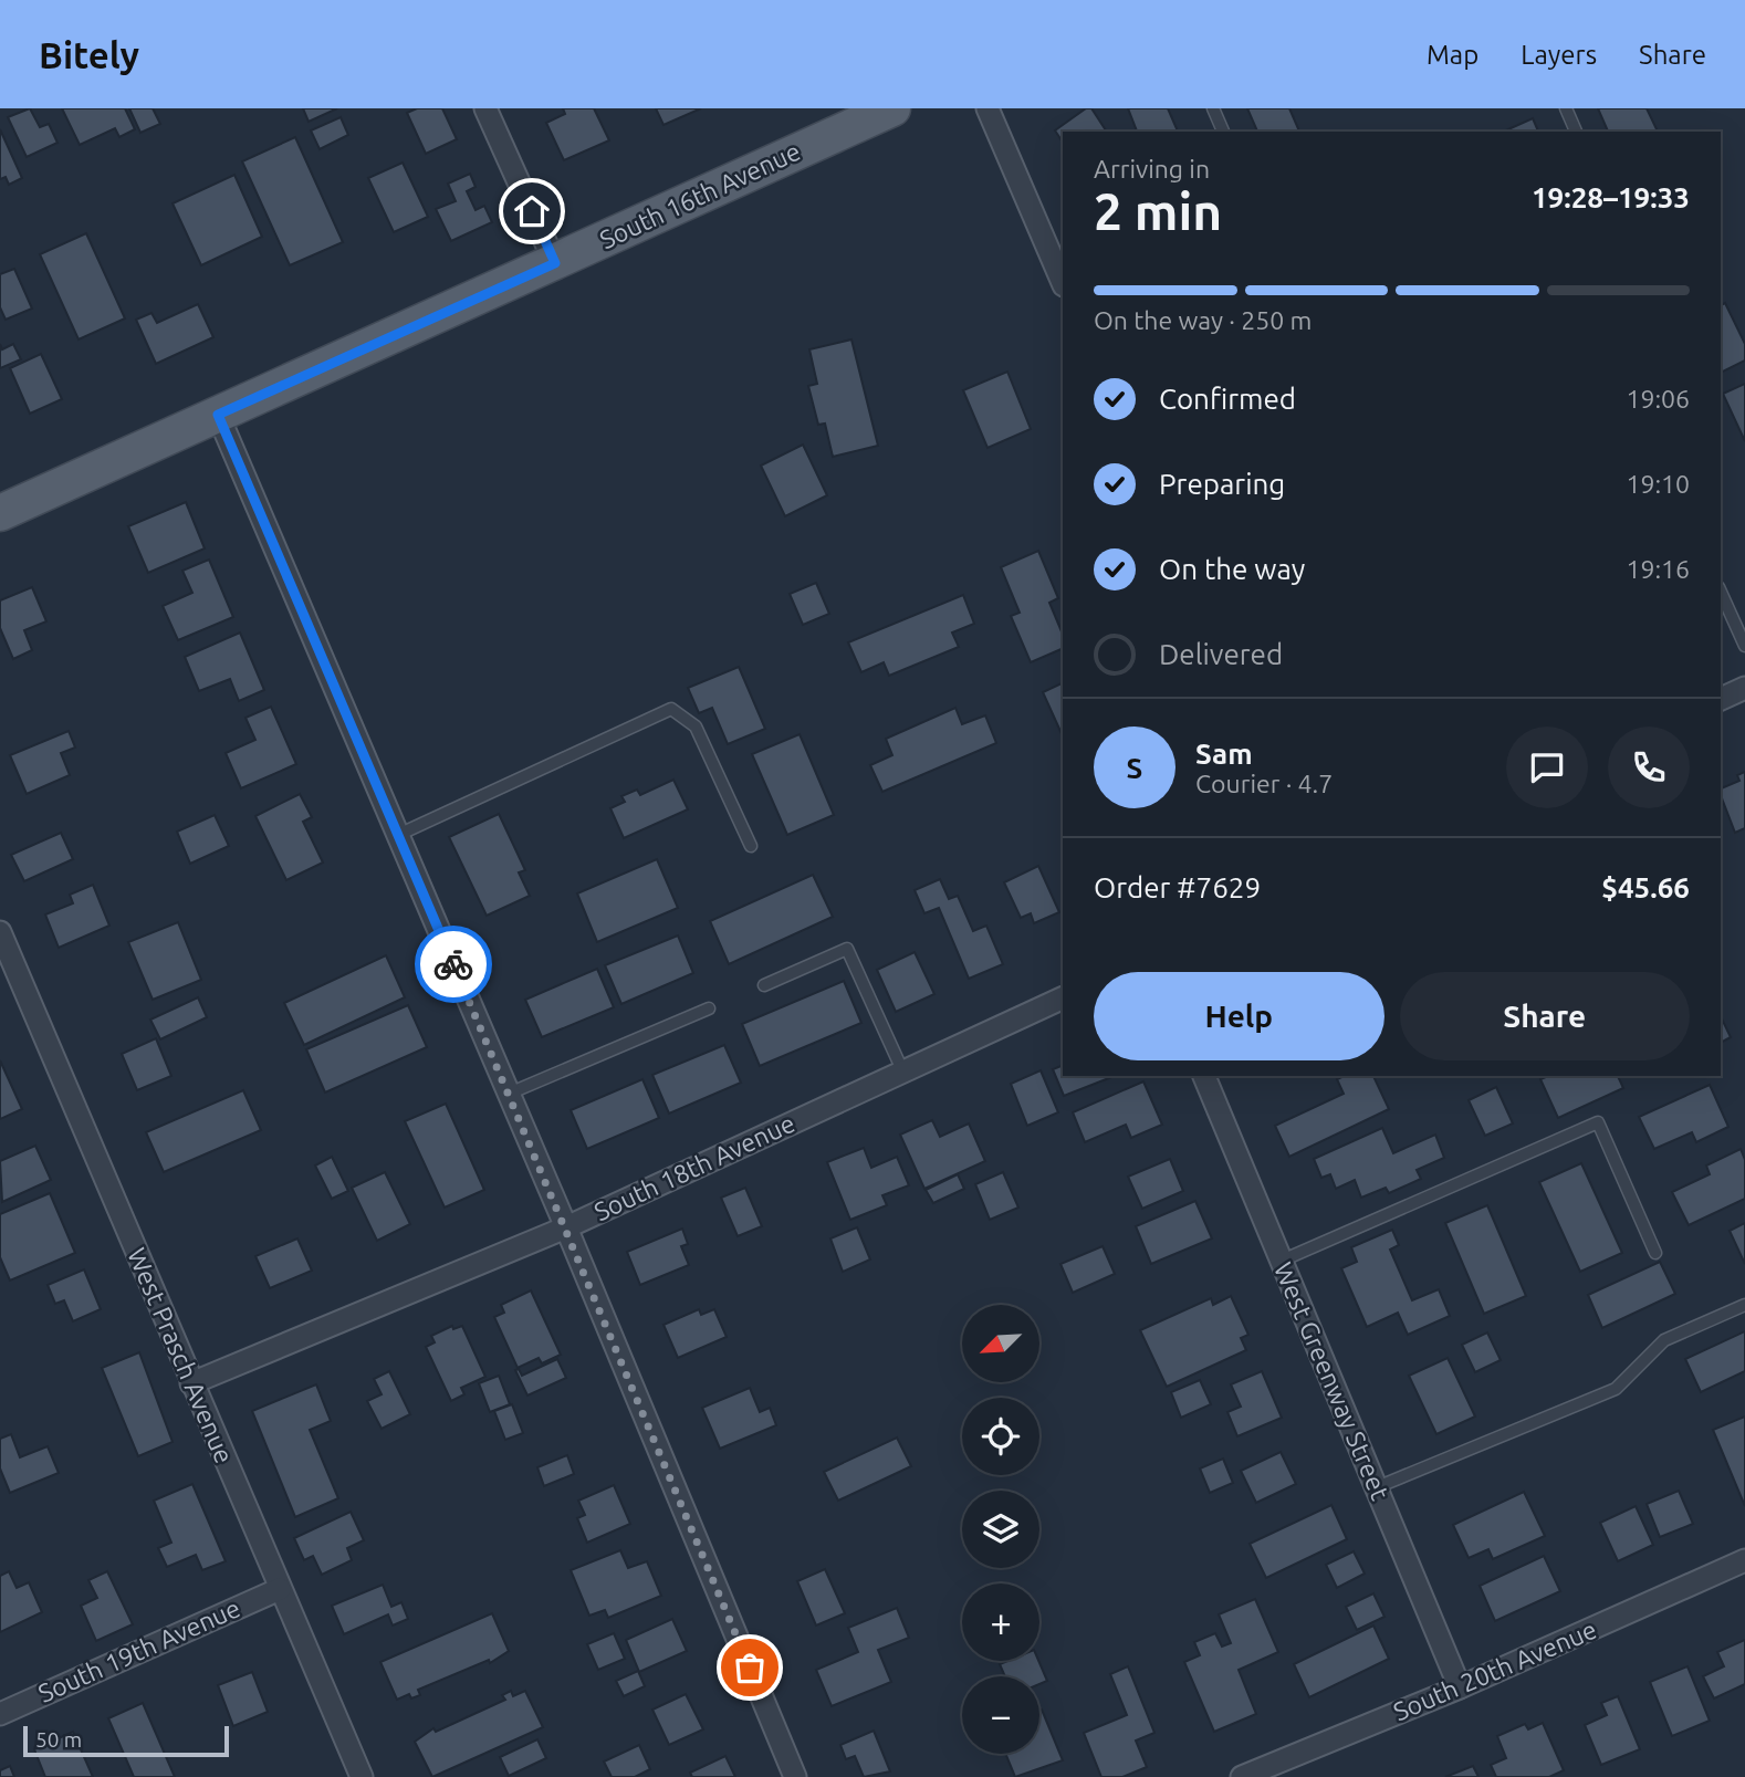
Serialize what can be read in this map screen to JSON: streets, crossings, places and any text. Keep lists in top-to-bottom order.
{
  "streets": {
    "main road": ["South 16th Avenue"],
    "street": [
      "South 18th Avenue",
      "West Prasch Avenue",
      "West Greenway Street",
      "South 19th Avenue",
      "South 20th Avenue"
    ]
  },
  "crossings": [
    ["South 18th Avenue", "West Prasch Avenue"],
    ["West Prasch Avenue", "South 19th Avenue"],
    ["West Greenway Street", "South 20th Avenue"]
  ],
  "scale_bar": "50 m",
  "north": "bottom left",
  "page": {
    "header": "Bitely",
    "nav": ["Map", "Layers", "Share"],
    "heading": ["2 min", "Arriving in", "19:28–19:33"],
    "panel": [
      "Sam",
      "Courier · 4.7",
      "Order #7629",
      "$45.66"
    ],
    "bar": "On the way · 250 m",
    "list": [
      ["Confirmed", "19:06"],
      ["Preparing", "19:10"],
      ["On the way", "19:16"],
      "Delivered"
    ],
    "round": "S",
    "buttons": ["Help", "Share"],
    "map_buttons": ["+", "−"],
    "scale": "50 m"
  }
}
